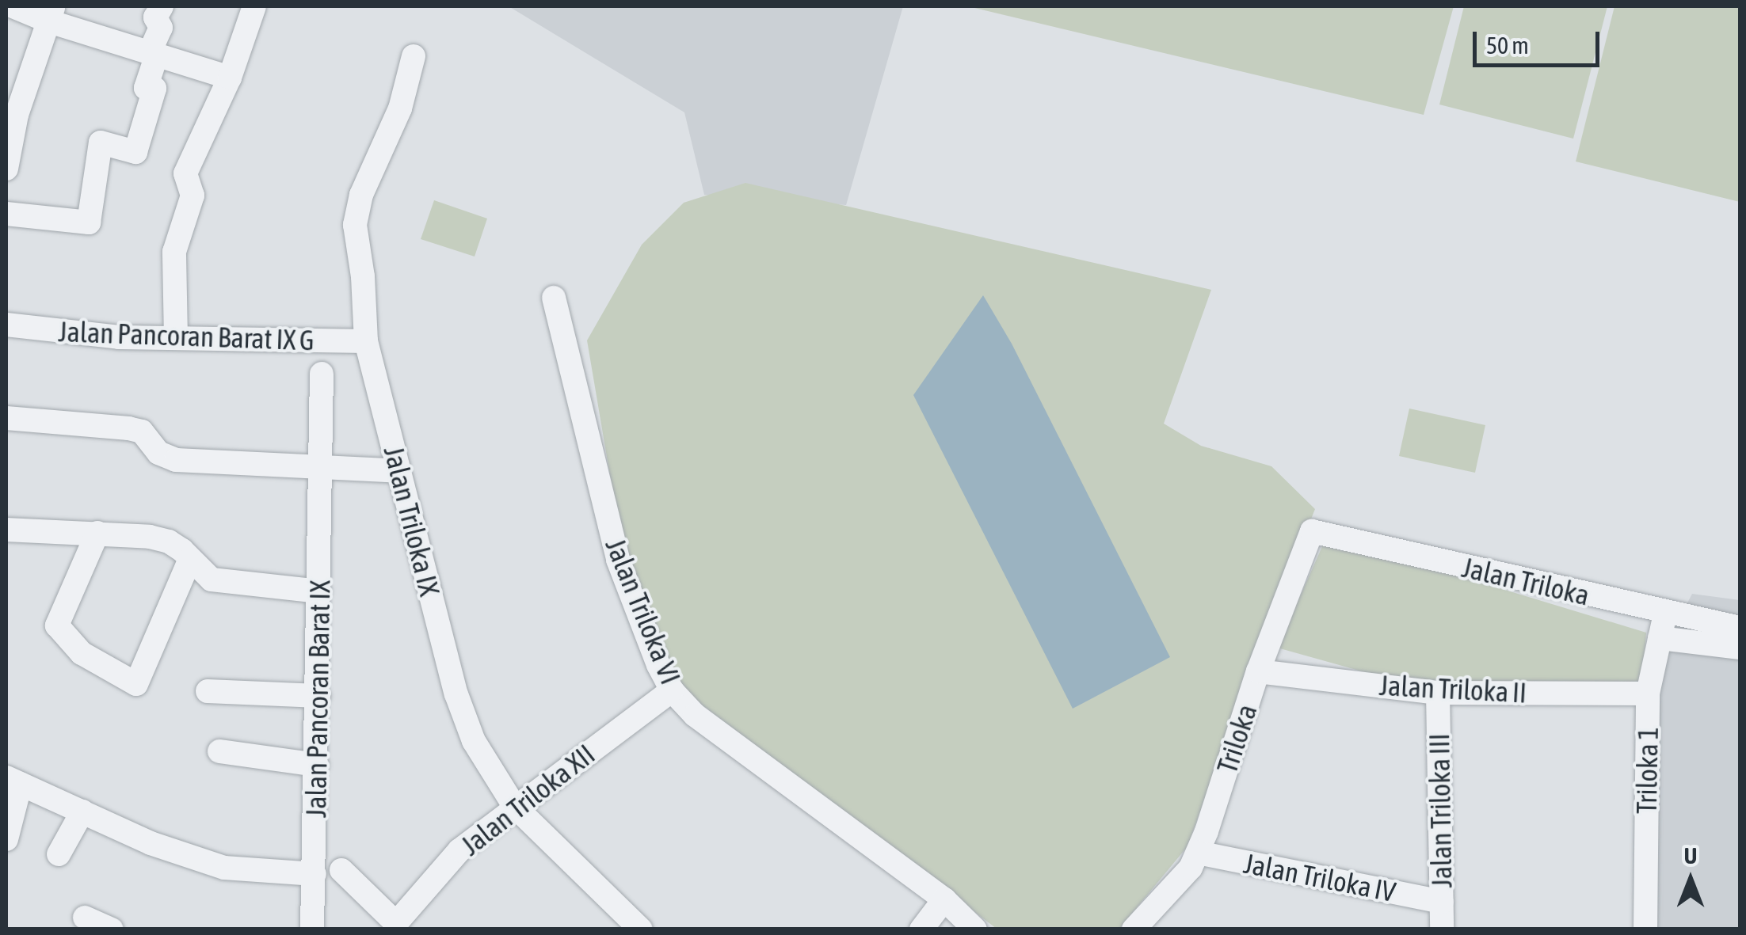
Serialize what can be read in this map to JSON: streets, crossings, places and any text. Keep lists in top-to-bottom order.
{
  "streets": {
    "street": [
      "Jalan Pancoran Barat IX G",
      "Jalan Triloka IX",
      "Jalan Triloka",
      "Jalan Triloka VI",
      "Jalan Triloka II",
      "Jalan Pancoran Barat IX",
      "Triloka",
      "Triloka 1",
      "Jalan Triloka XII",
      "Jalan Triloka III",
      "Jalan Triloka IV"
    ]
  },
  "crossings": [
    ["Jalan Pancoran Barat IX G", "Jalan Triloka IX"],
    ["Jalan Triloka IX", "Jalan Triloka XII"],
    ["Jalan Triloka", "Triloka"],
    ["Jalan Triloka", "Triloka 1"],
    ["Jalan Triloka VI", "Jalan Triloka XII"],
    ["Jalan Triloka II", "Triloka"],
    ["Jalan Triloka II", "Triloka 1"],
    ["Jalan Triloka II", "Jalan Triloka III"],
    ["Triloka", "Jalan Triloka IV"],
    ["Jalan Triloka III", "Jalan Triloka IV"]
  ],
  "scale_bar": "50 m",
  "north": "top"
}
